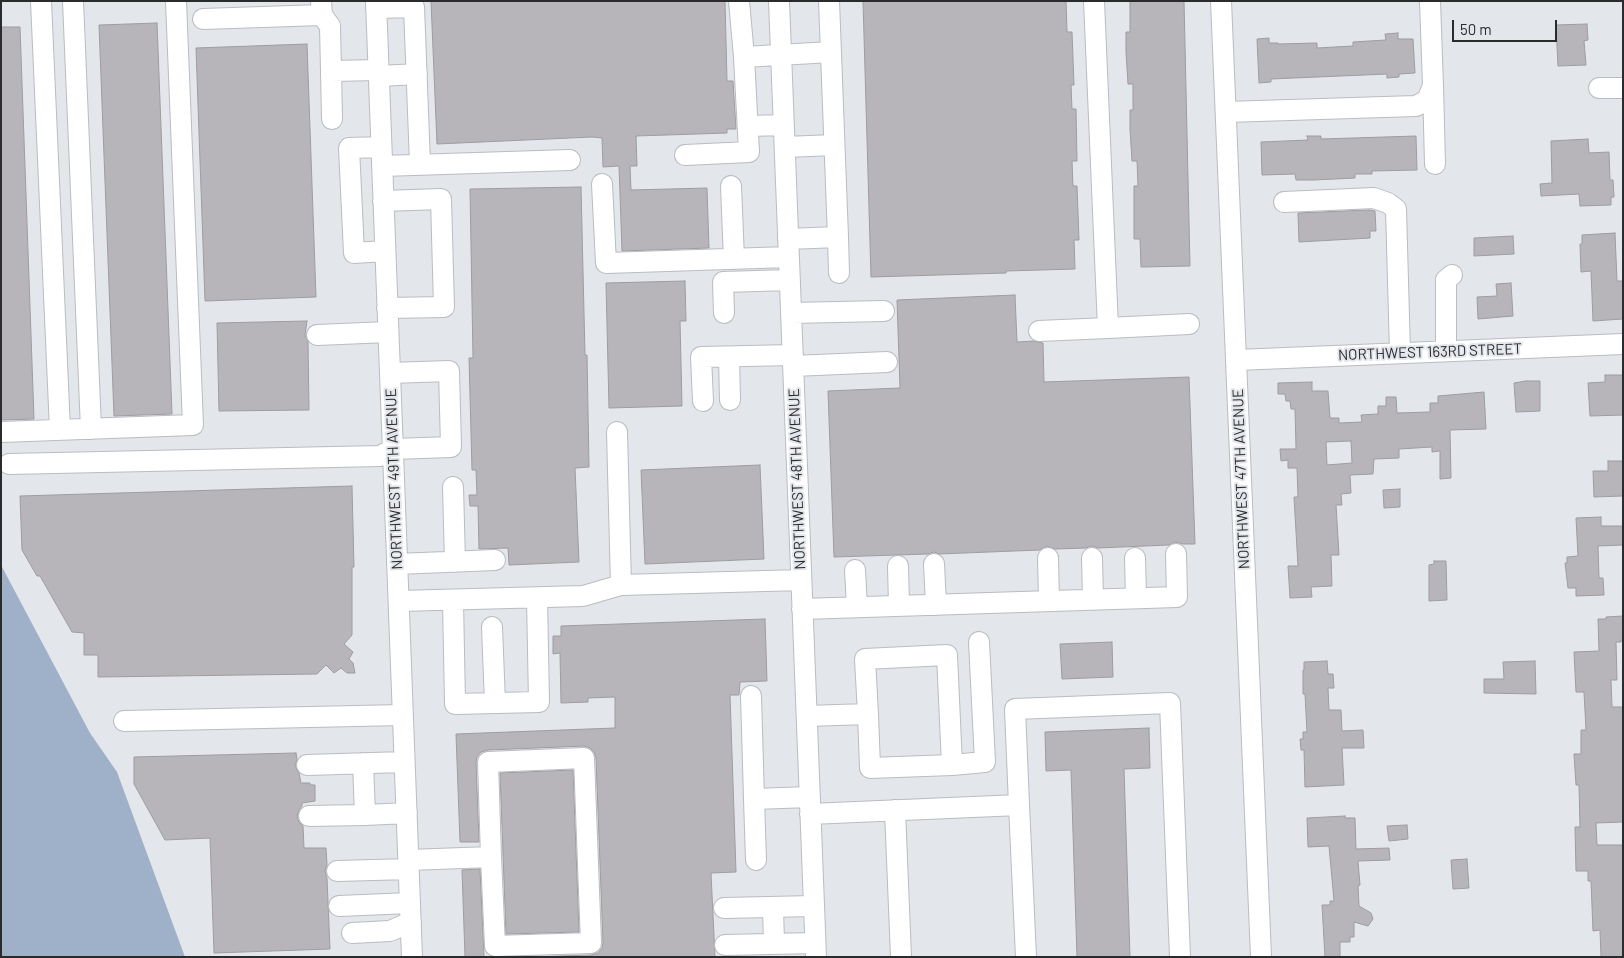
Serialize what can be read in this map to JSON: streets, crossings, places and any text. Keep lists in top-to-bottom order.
{
  "streets": {
    "street": [
      "NORTHWEST 163RD STREET",
      "NORTHWEST 49TH AVENUE",
      "NORTHWEST 48TH AVENUE",
      "NORTHWEST 47TH AVENUE"
    ]
  },
  "crossings": [
    ["NORTHWEST 163RD STREET", "NORTHWEST 47TH AVENUE"]
  ],
  "scale_bar": "50 m"
}
